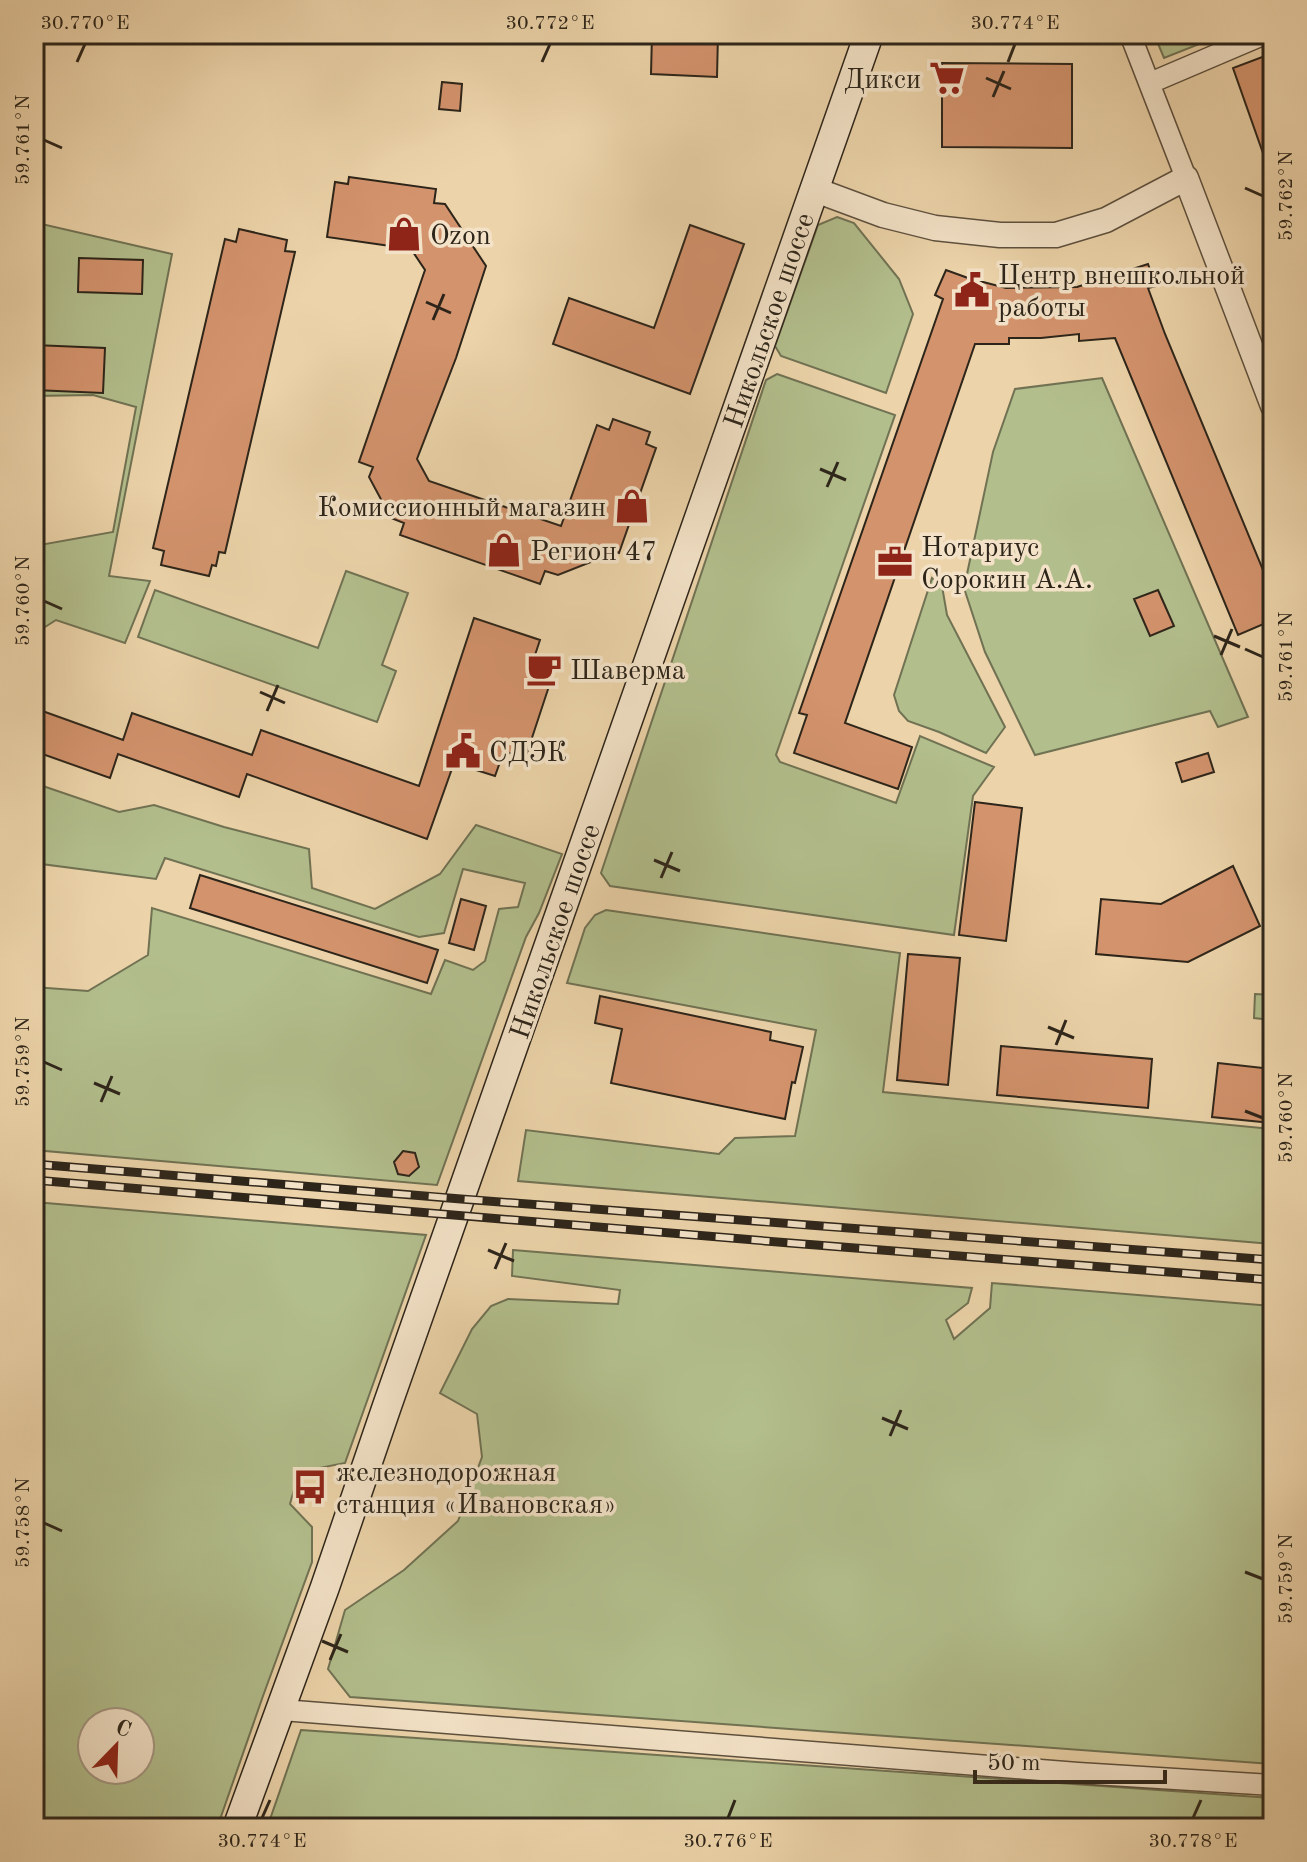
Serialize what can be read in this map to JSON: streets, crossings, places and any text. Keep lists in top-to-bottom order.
{
  "streets": {
    "main road": ["Никольское шоссе"]
  },
  "places": {
    "supermarket": ["Дикси"],
    "shop": ["Ozon", "Комиссионный магазин", "Регион 47"],
    "public building": ["Центр внешкольной работы", "СДЭК"],
    "office": ["Нотариус Сорокин А.А."],
    "cafe": ["Шаверма"],
    "bus stop": ["железнодорожная станция «Ивановская»"]
  },
  "scale_bar": "50 m",
  "north": "top right",
  "coordinates": [
    "30.770°E",
    "30.772°E",
    "30.774°E",
    "59.761°N",
    "59.762°N",
    "59.760°N",
    "59.759°N",
    "59.758°N",
    "30.776°E",
    "30.778°E"
  ]
}
